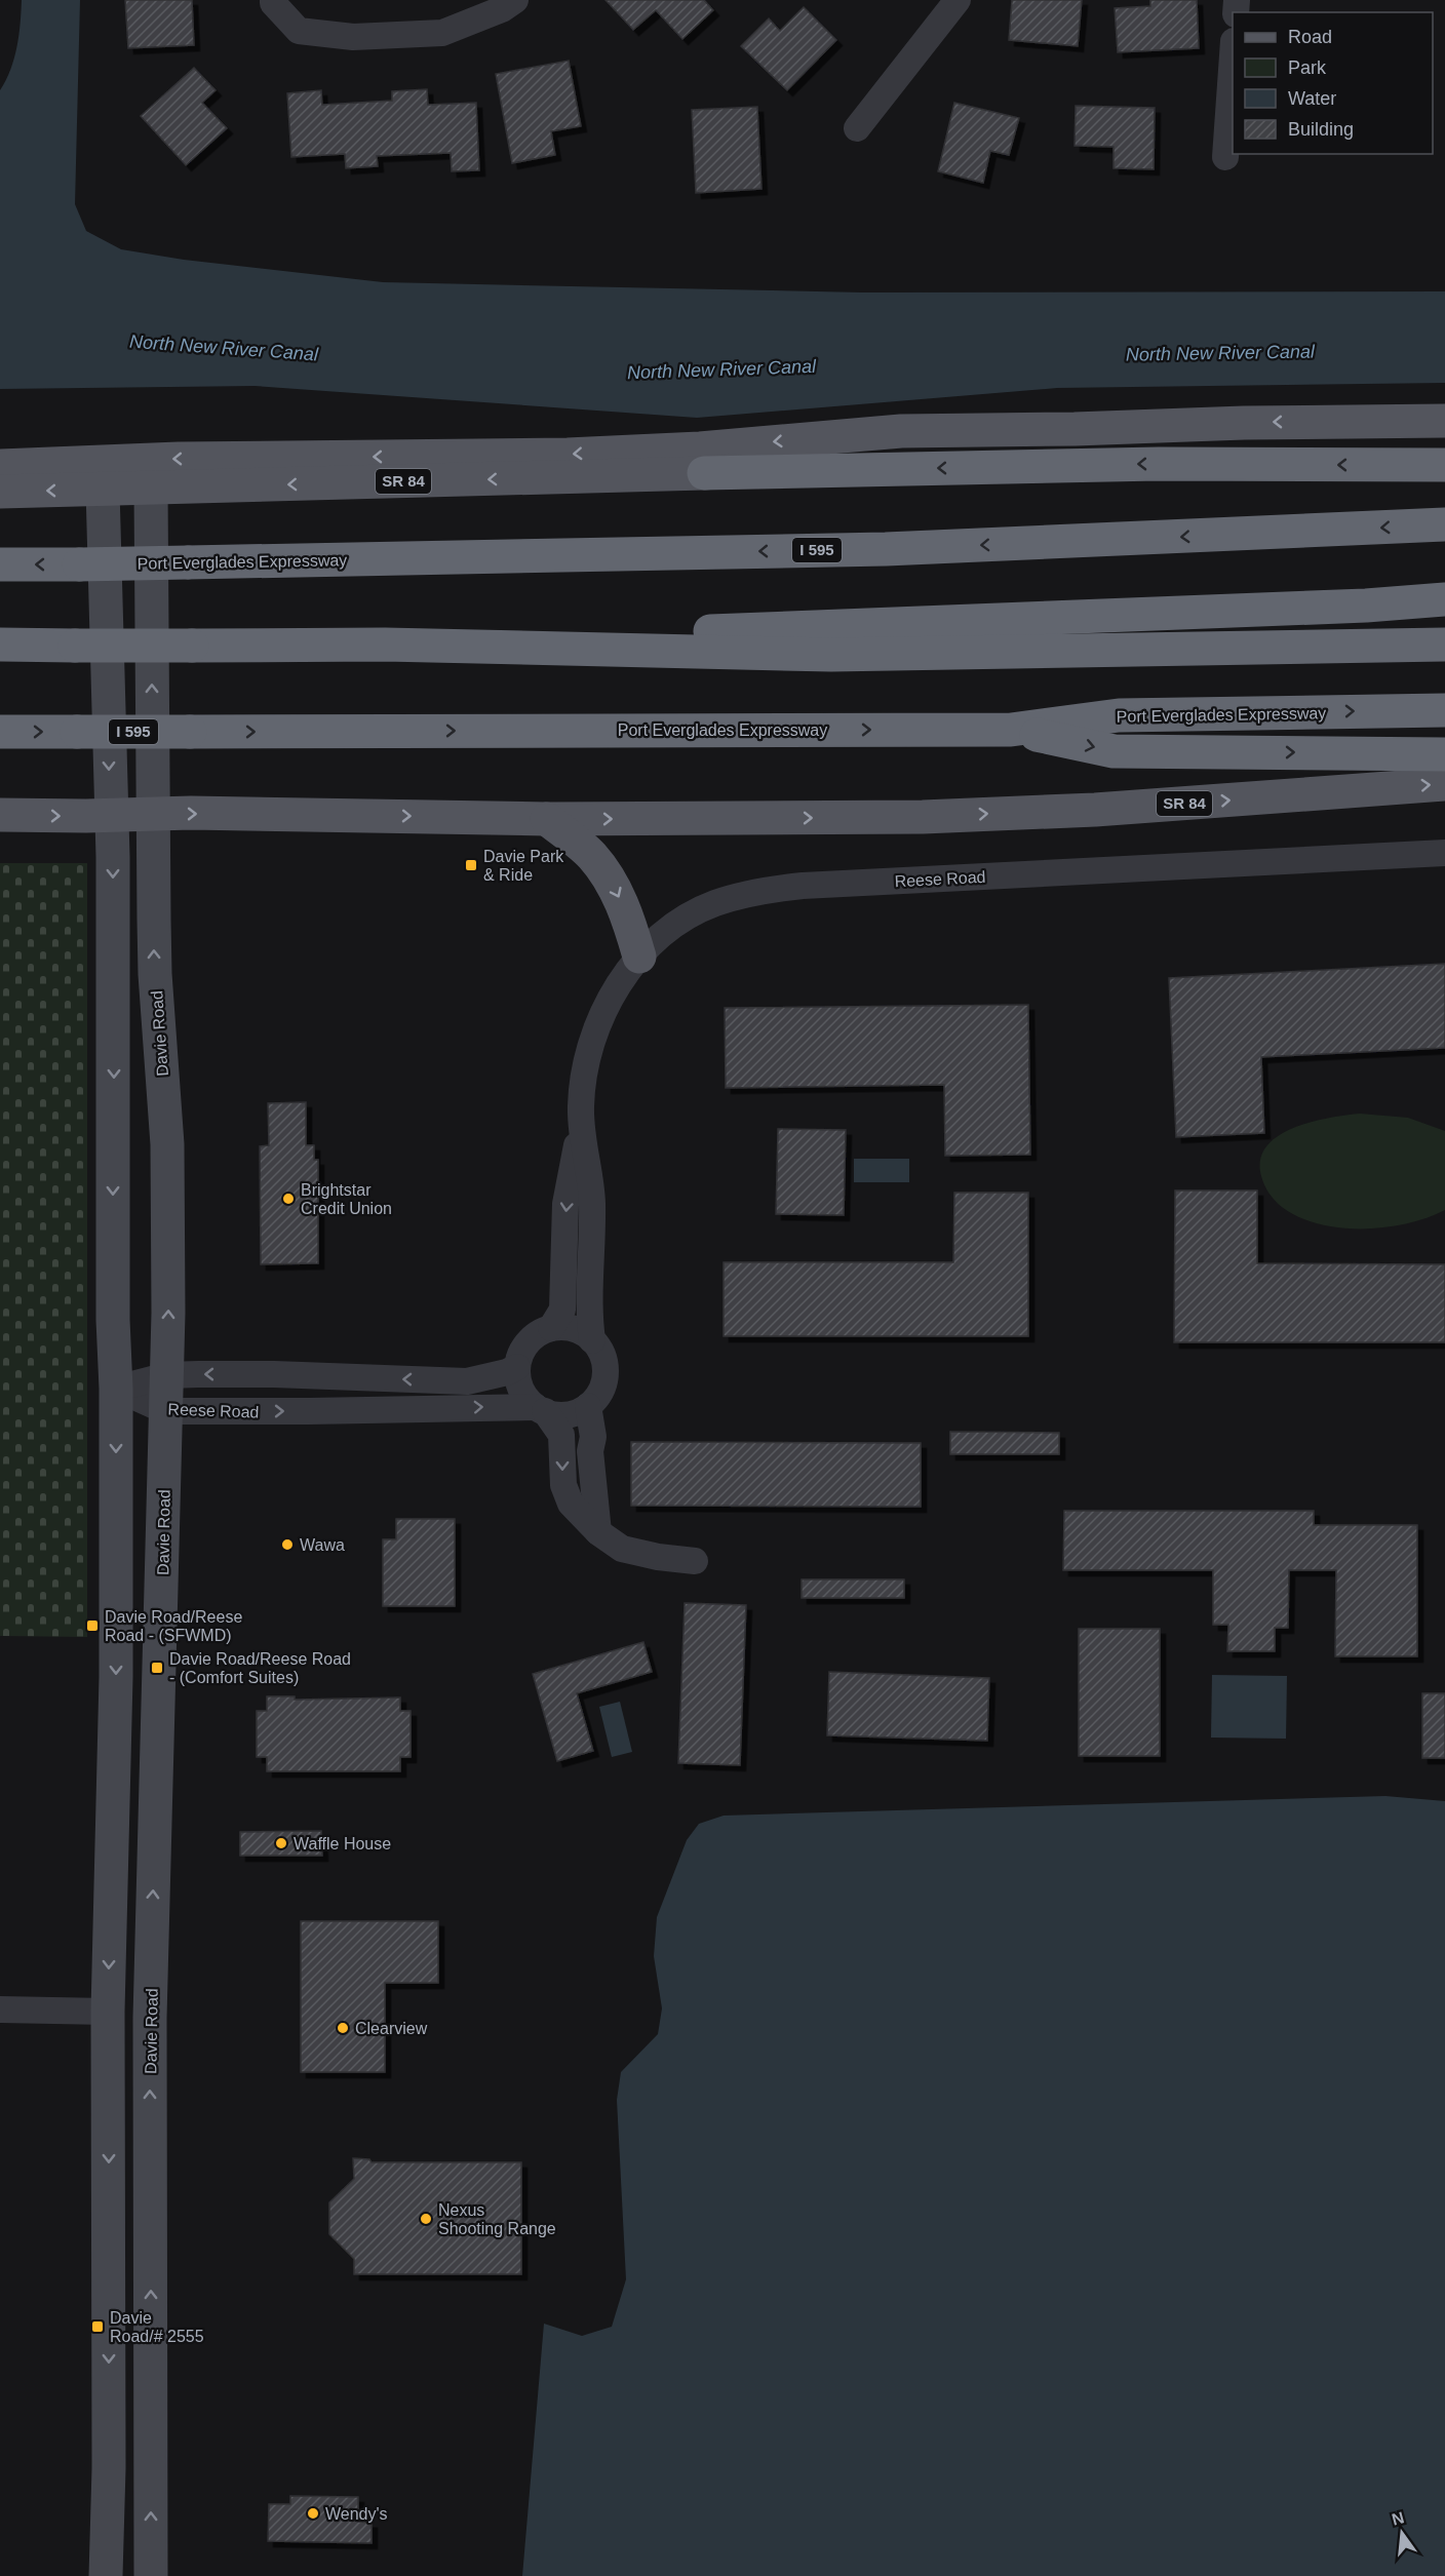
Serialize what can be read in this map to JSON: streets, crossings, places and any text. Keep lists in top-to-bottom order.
{
  "streets": {
    "highway": ["I 595", "Port Everglades Expressway"],
    "main road": ["SR 84", "Davie Road"],
    "street": ["Reese Road"]
  },
  "crossings": [
    ["SR 84", "Davie Road"],
    ["Reese Road", "Davie Road"]
  ],
  "water": ["North New River Canal"],
  "places": {
    "transit": [
      "Davie Park & Ride",
      "Davie Road/Reese Road - (SFWMD)",
      "Davie Road/Reese Road - (Comfort Suites)",
      "Davie Road/# 2555"
    ],
    "other": [
      "Brightstar Credit Union",
      "Wawa",
      "Waffle House",
      "Clearview",
      "Nexus Shooting Range",
      "Wendy's"
    ]
  },
  "legend": [
    "Road",
    "Park",
    "Water",
    "Building"
  ],
  "north": "top"
}
